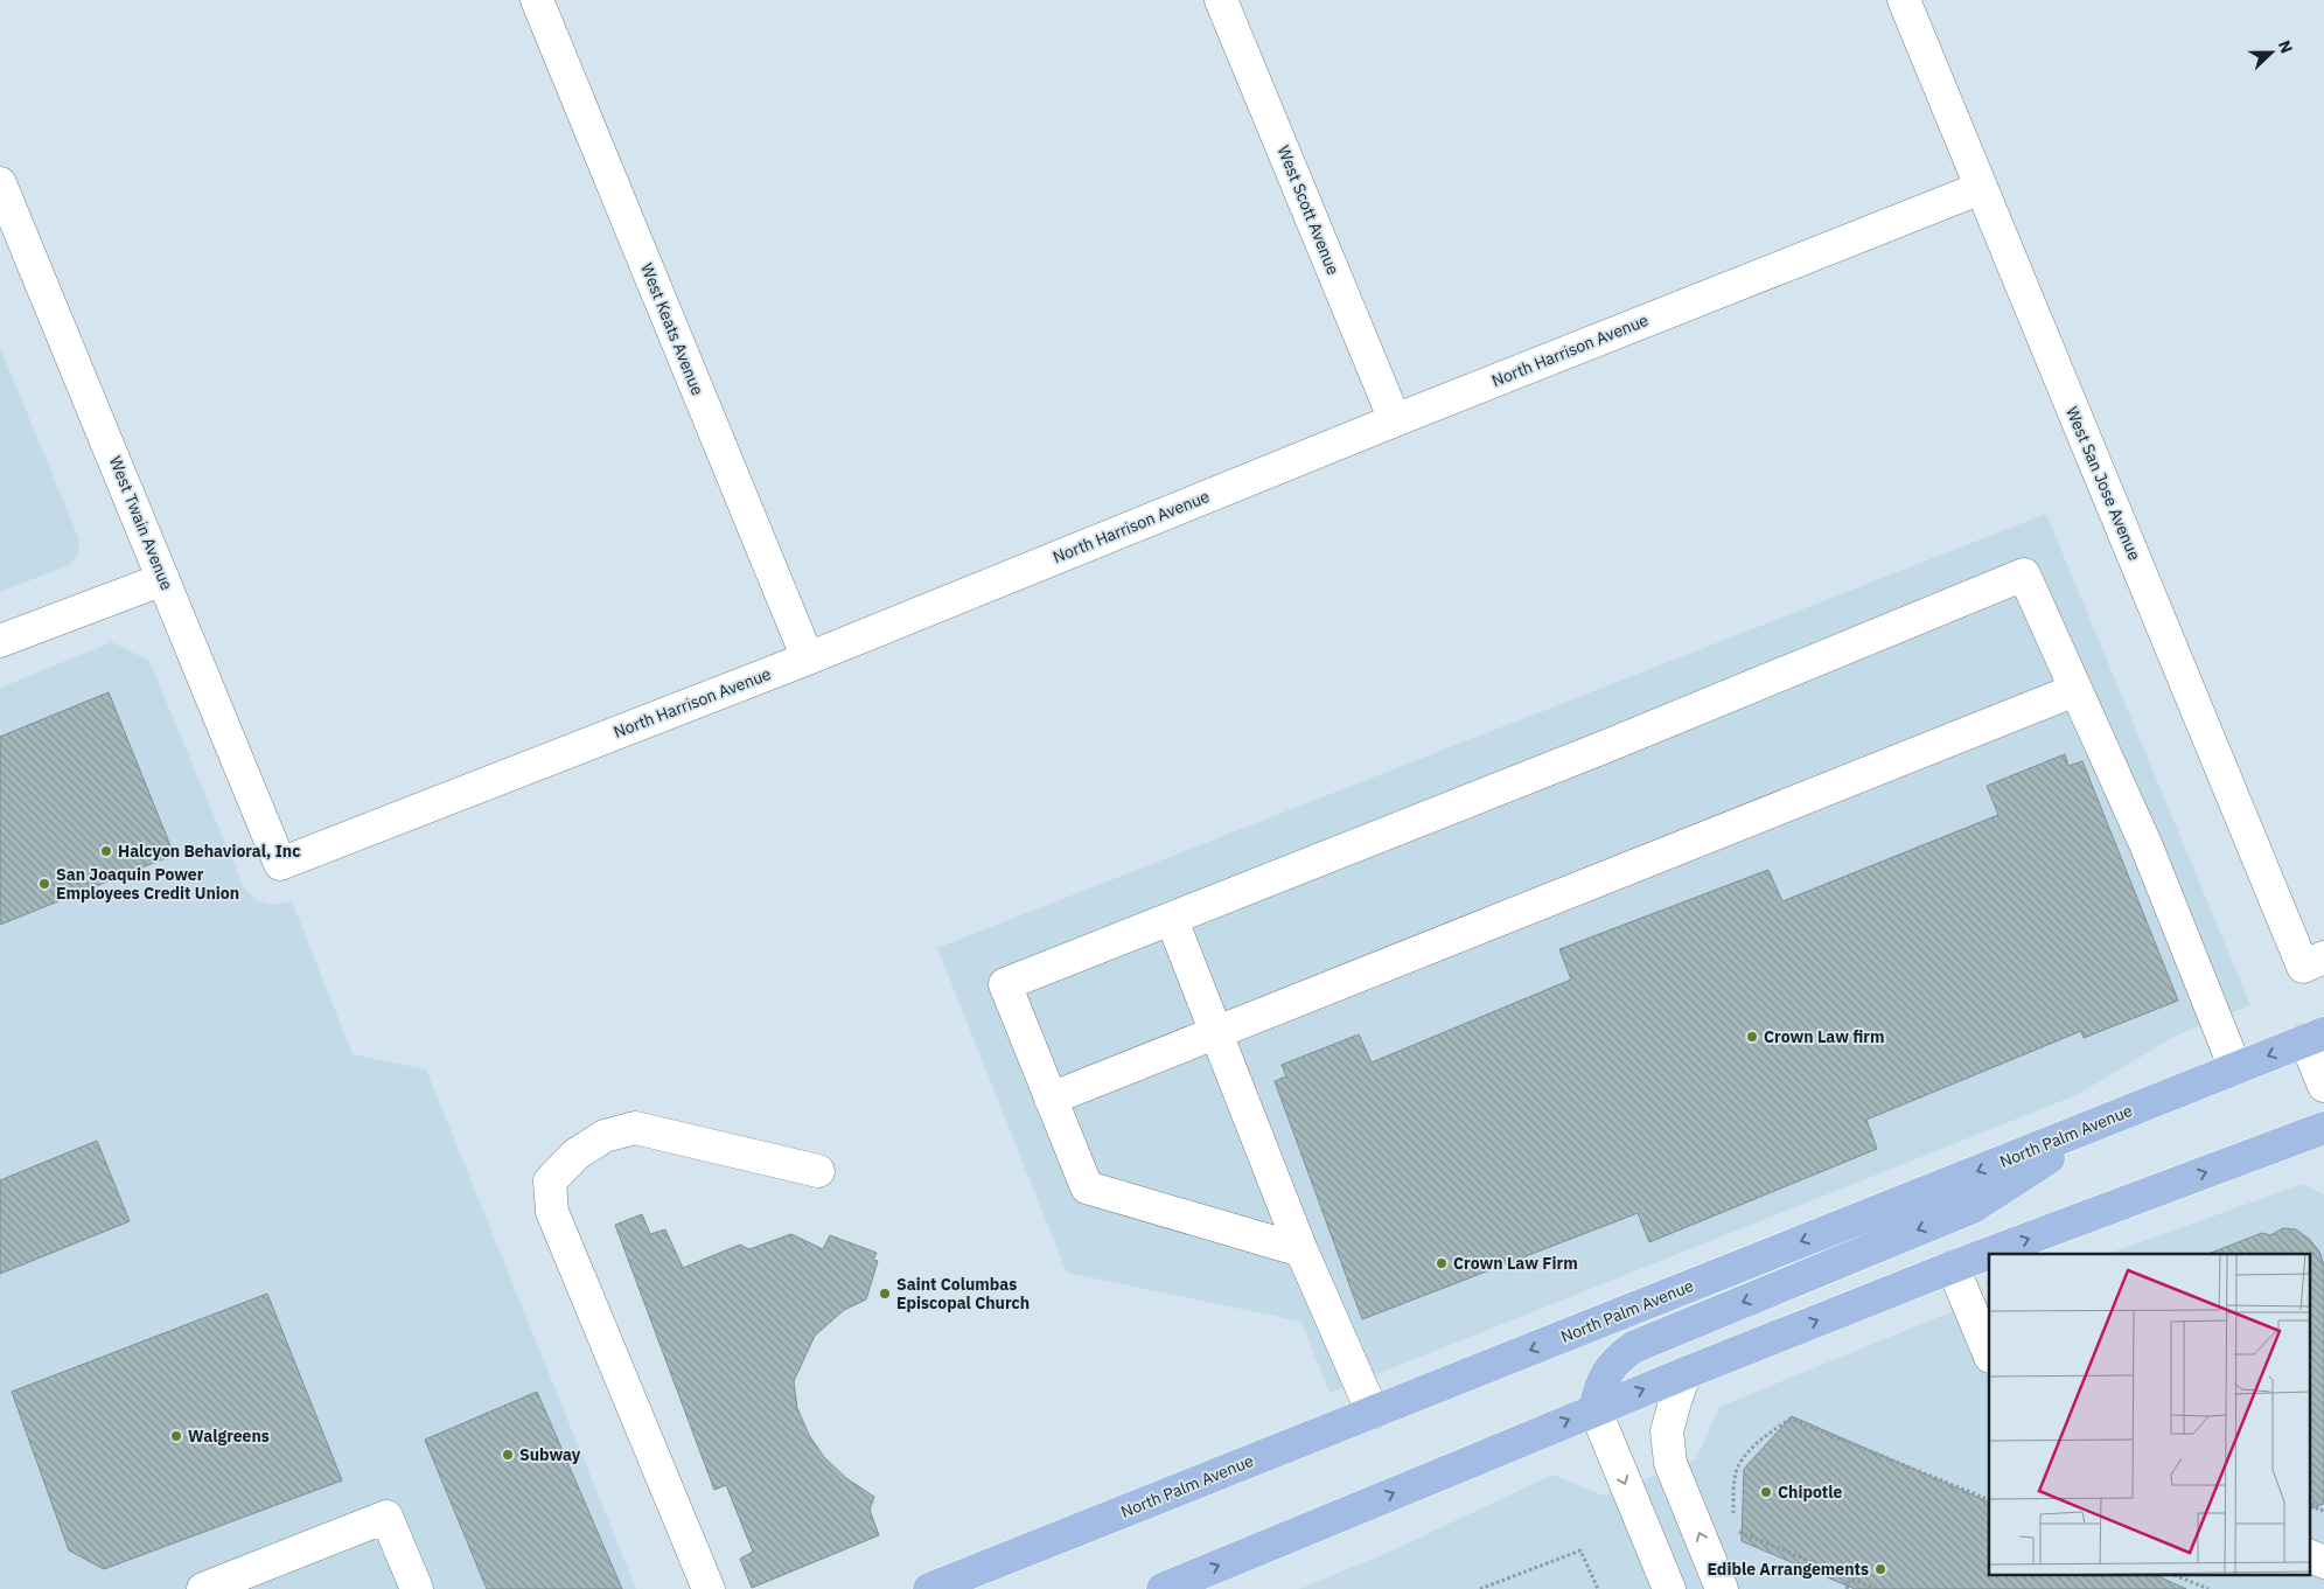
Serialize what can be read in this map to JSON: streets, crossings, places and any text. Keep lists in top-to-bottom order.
{
  "streets": {
    "main road": ["North Palm Avenue"],
    "street": [
      "West Scott Avenue",
      "West Keats Avenue",
      "North Harrison Avenue",
      "West San Jose Avenue",
      "West Twain Avenue"
    ]
  },
  "crossings": [
    ["West Scott Avenue", "North Harrison Avenue"],
    ["West Keats Avenue", "North Harrison Avenue"],
    ["North Harrison Avenue", "West San Jose Avenue"],
    ["North Harrison Avenue", "West Twain Avenue"]
  ],
  "places": [
    "Halcyon Behavioral, Inc",
    "San Joaquin Power Employees Credit Union",
    "Crown Law firm",
    "Crown Law Firm",
    "Saint Columbas Episcopal Church",
    "Walgreens",
    "Subway",
    "Chipotle",
    "Edible Arrangements"
  ],
  "north": "right"
}
